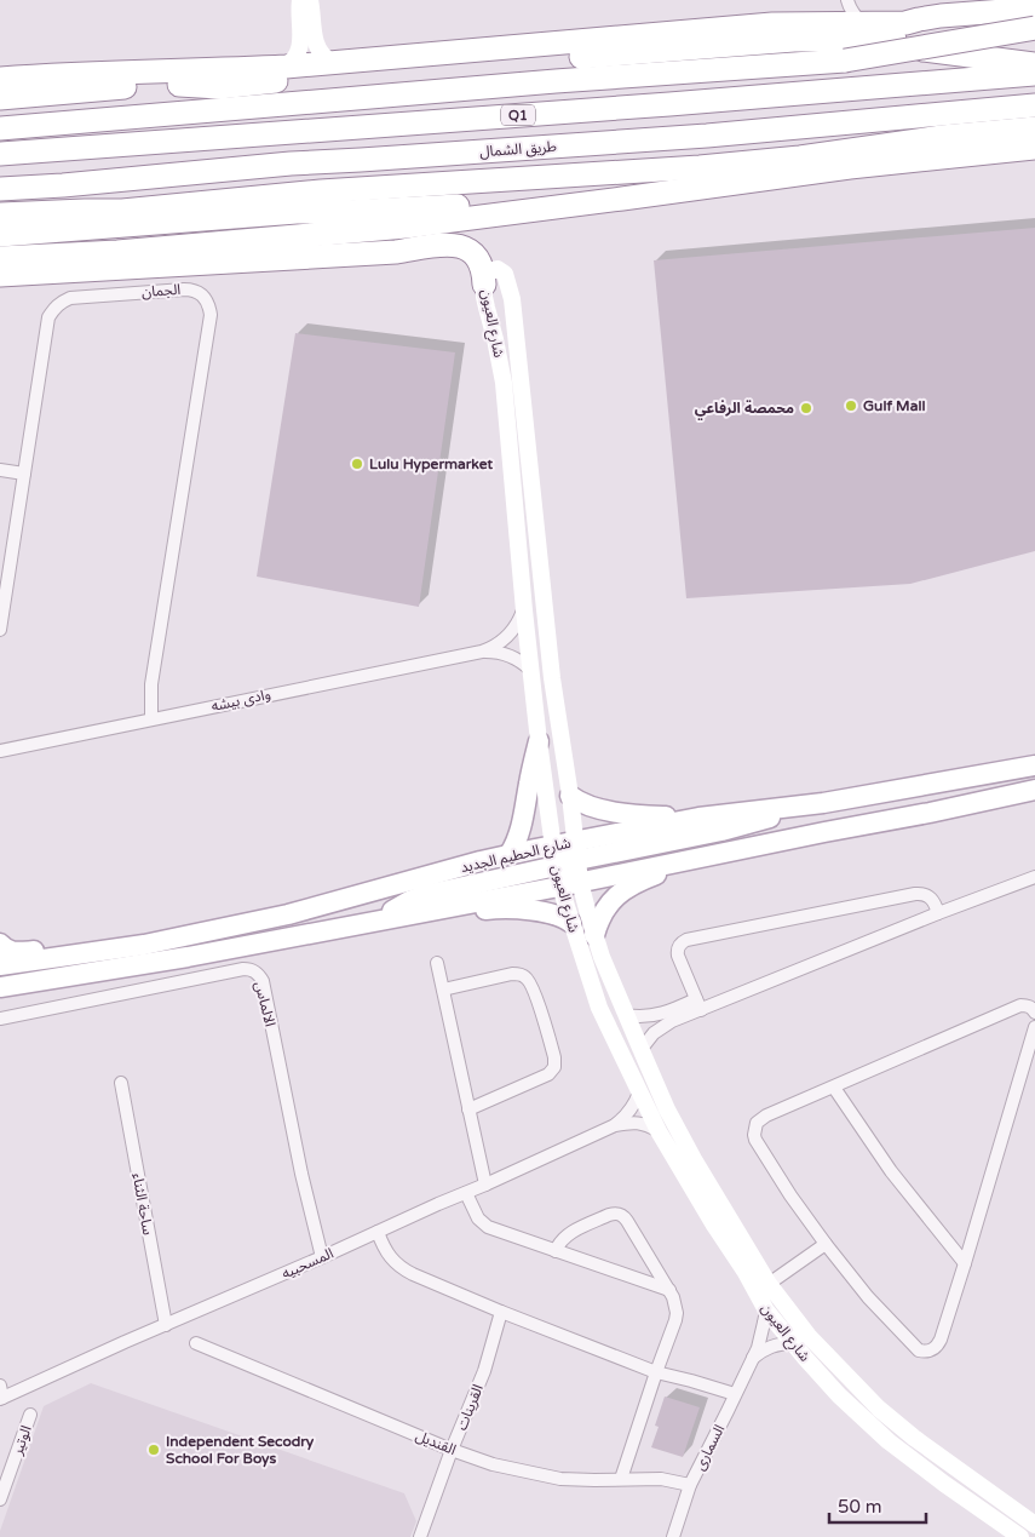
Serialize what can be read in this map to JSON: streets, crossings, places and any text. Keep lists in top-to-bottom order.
{
  "streets": {
    "highway": ["Q1", "طريق الشمال"],
    "main road": ["شارع الحطيم الجديد"],
    "street": [
      "الجمان",
      "شارع العيون",
      "وادى بيشه",
      "الالماس",
      "ساحة الثناء",
      "المسحبيه",
      "القرينات",
      "الوتير",
      "القنديل",
      "السمارى"
    ]
  },
  "crossings": [
    ["الجمان", "وادى بيشه"],
    ["شارع العيون", "وادى بيشه"],
    ["شارع العيون", "شارع الحطيم الجديد"],
    ["شارع العيون", "المسحبيه"],
    ["شارع العيون", "السمارى"],
    ["الالماس", "المسحبيه"],
    ["ساحة الثناء", "المسحبيه"],
    ["القرينات", "القنديل"],
    ["القنديل", "السمارى"]
  ],
  "places": [
    "Gulf Mall",
    "محمصة الرفاعي",
    "Lulu Hypermarket",
    "Independent Secodry School For Boys"
  ],
  "scale_bar": "50 m"
}
